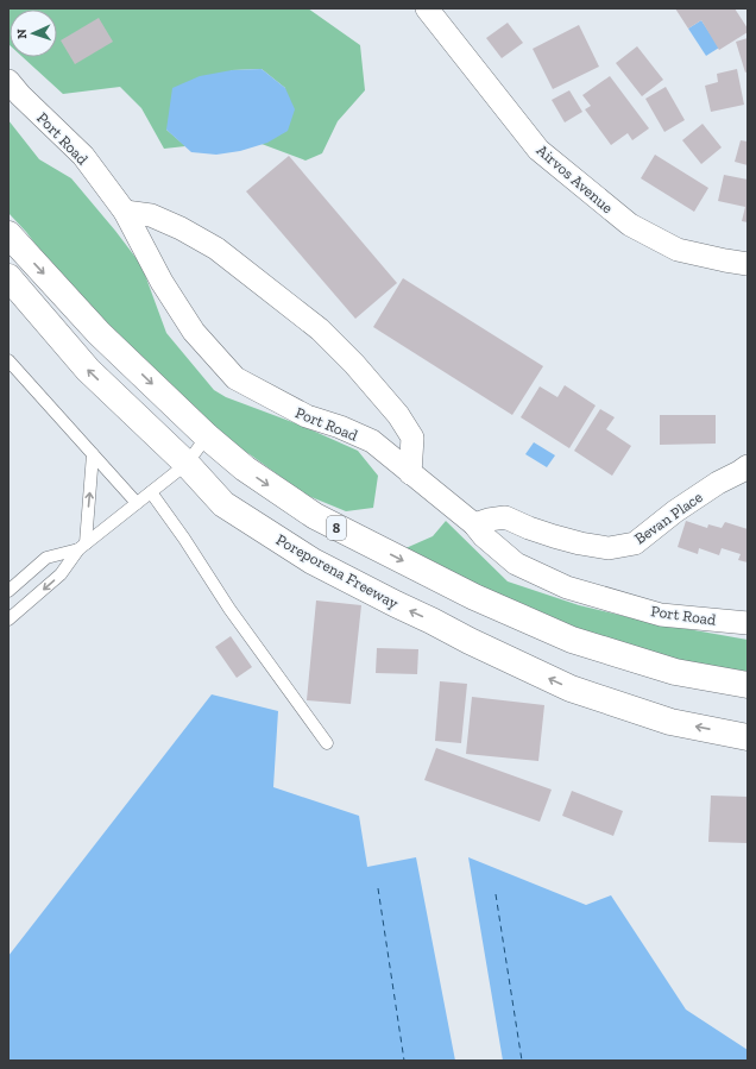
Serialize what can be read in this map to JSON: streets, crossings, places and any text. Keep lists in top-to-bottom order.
{
  "streets": {
    "highway": ["8", "Poreporena Freeway"],
    "street": ["Port Road", "Airvos Avenue", "Bevan Place"]
  },
  "crossings": [
    ["Port Road", "Bevan Place"]
  ],
  "north": "left"
}
